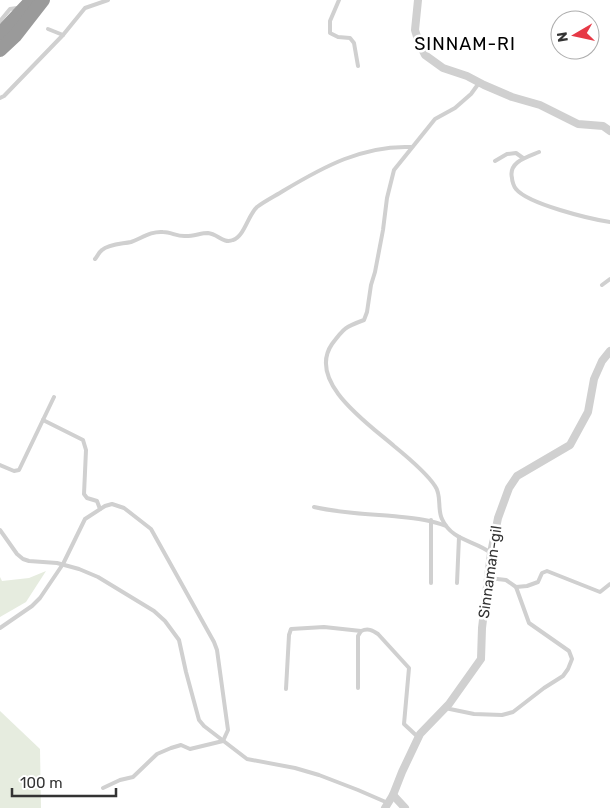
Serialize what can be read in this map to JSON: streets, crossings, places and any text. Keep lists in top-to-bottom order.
{
  "streets": {
    "street": ["Sinnaman-gil"]
  },
  "districts": ["SINNAM-RI"],
  "scale_bar": "100 m",
  "north": "left"
}
